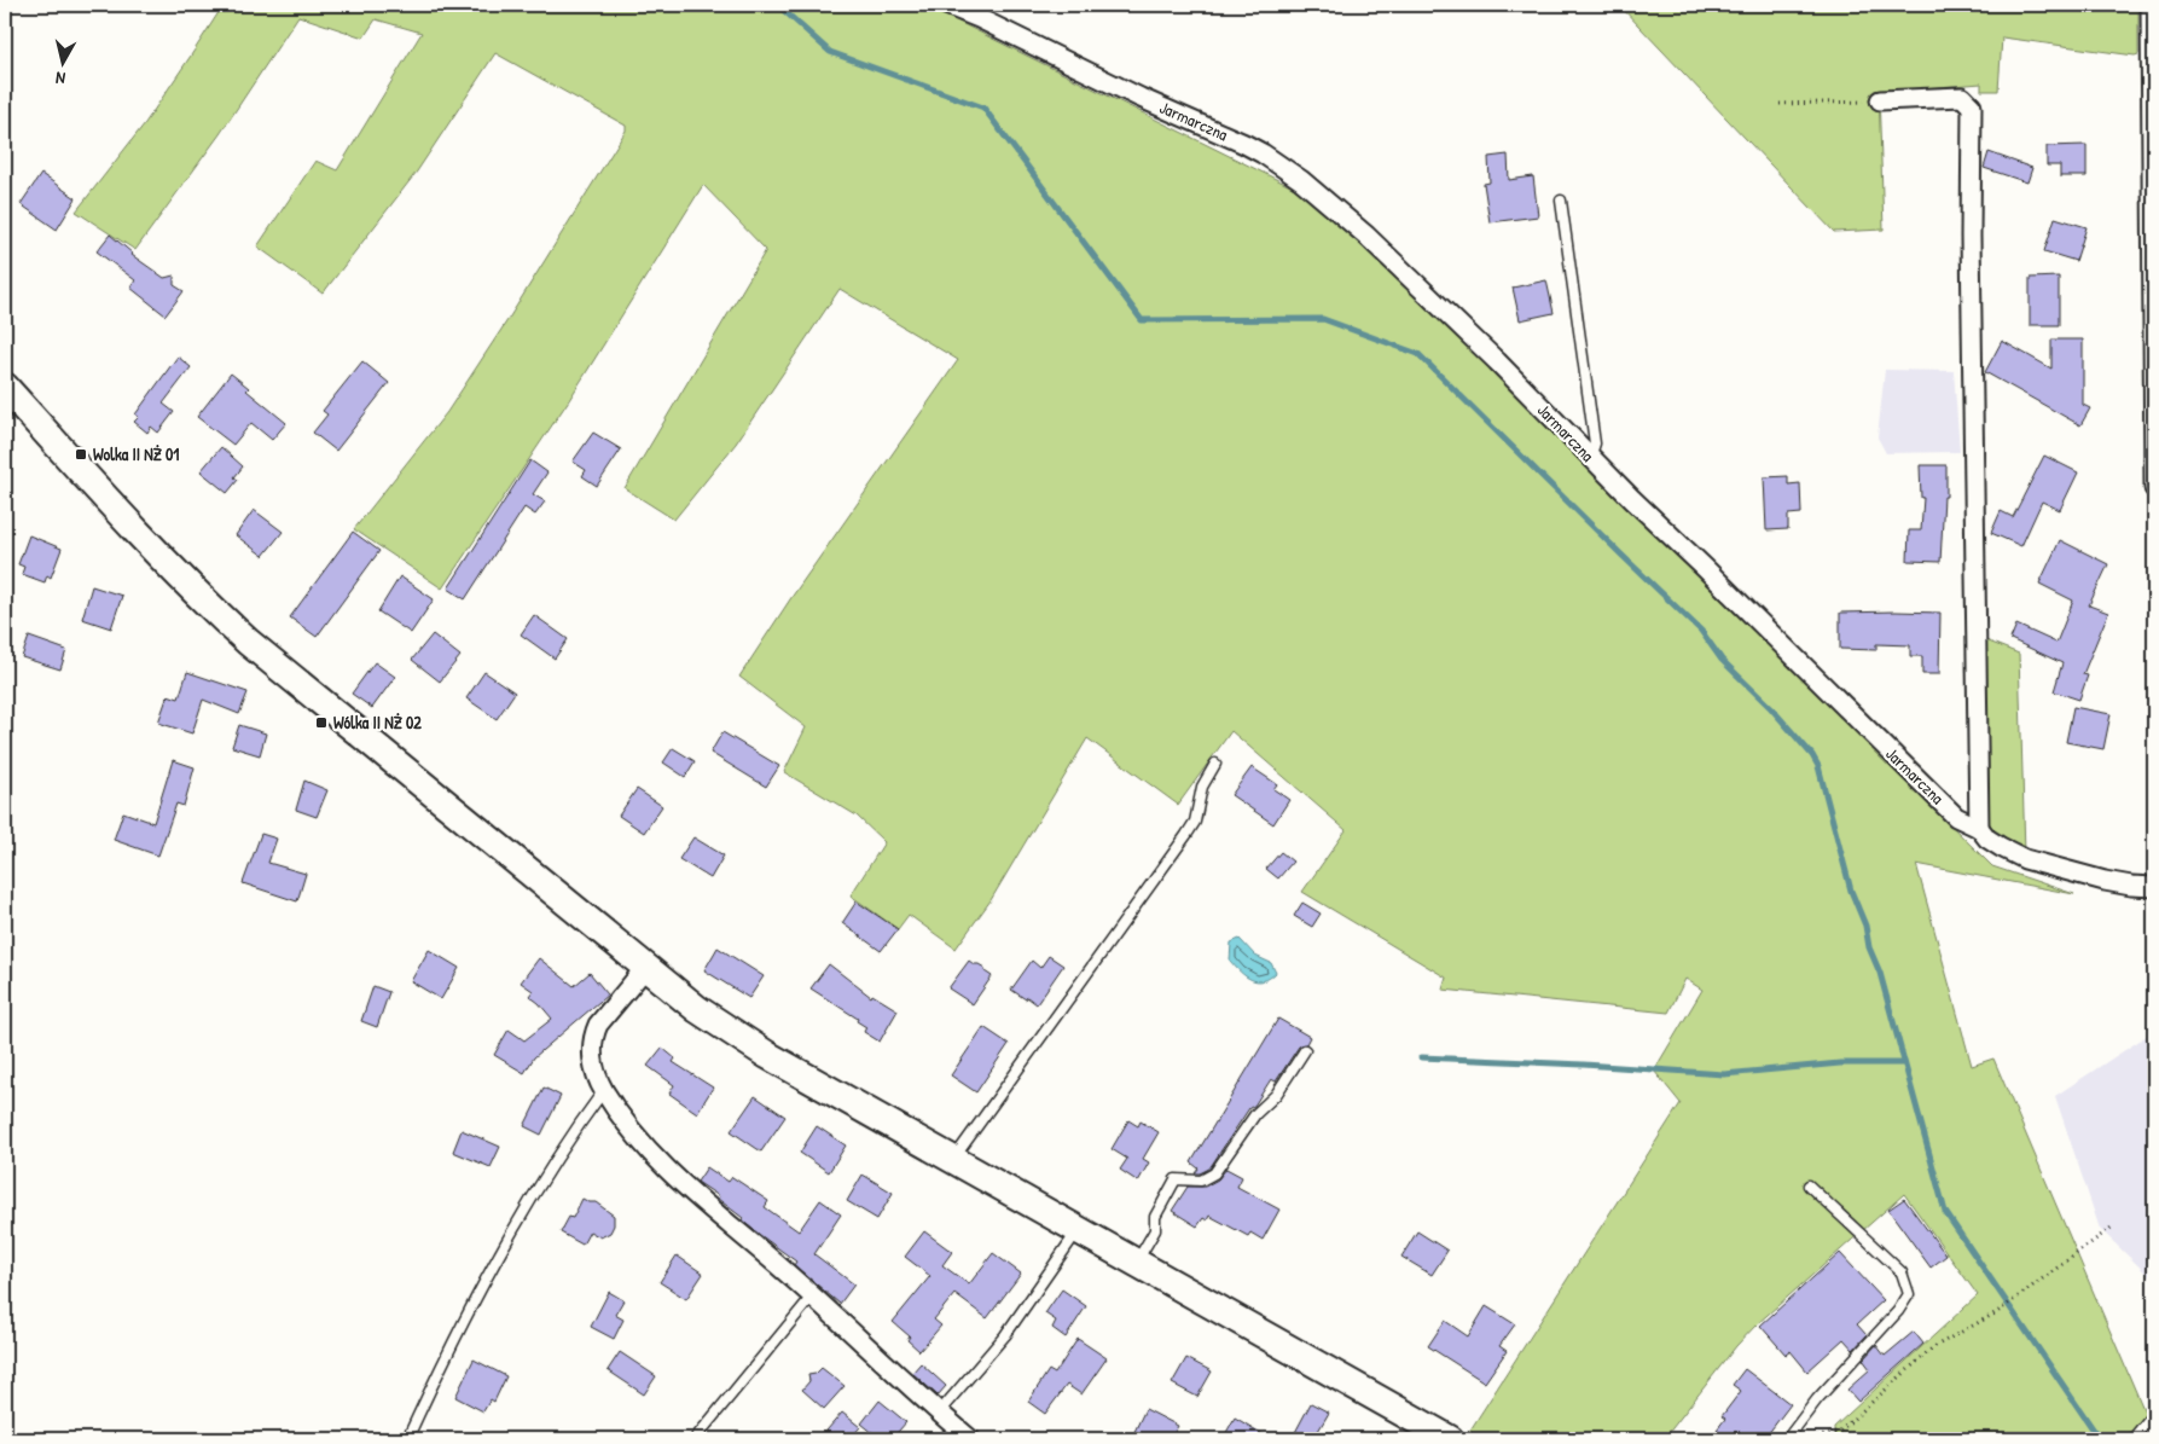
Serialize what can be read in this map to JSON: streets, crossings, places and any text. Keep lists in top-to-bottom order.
{
  "streets": {
    "street": ["Jarmarczna"]
  },
  "places": {
    "transit": ["Wolka II NŻ 01", "Wólka II NŻ 02"]
  },
  "north": "bottom"
}
